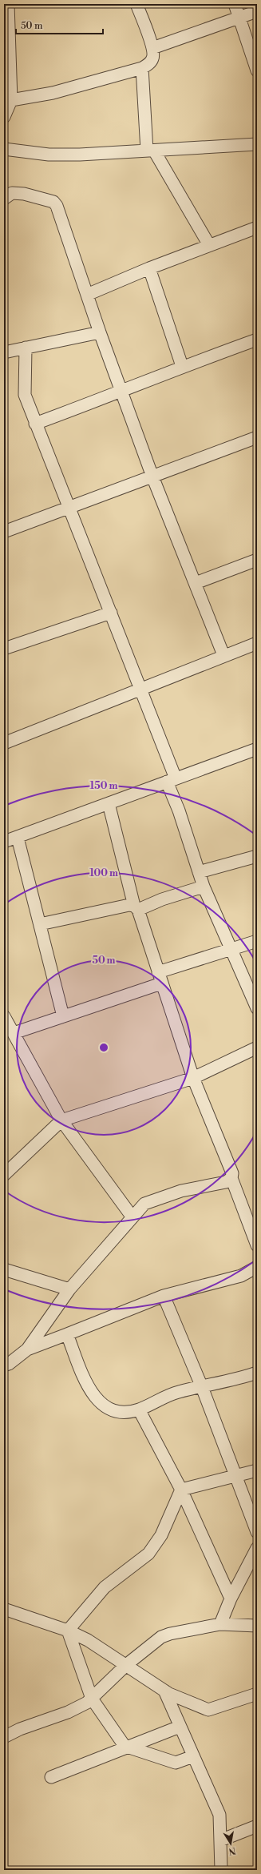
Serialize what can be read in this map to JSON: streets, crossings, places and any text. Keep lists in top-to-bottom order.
{
  "scale_bar": "50 m",
  "north": "bottom",
  "rings": ["150 m", "100 m", "50 m"]
}
